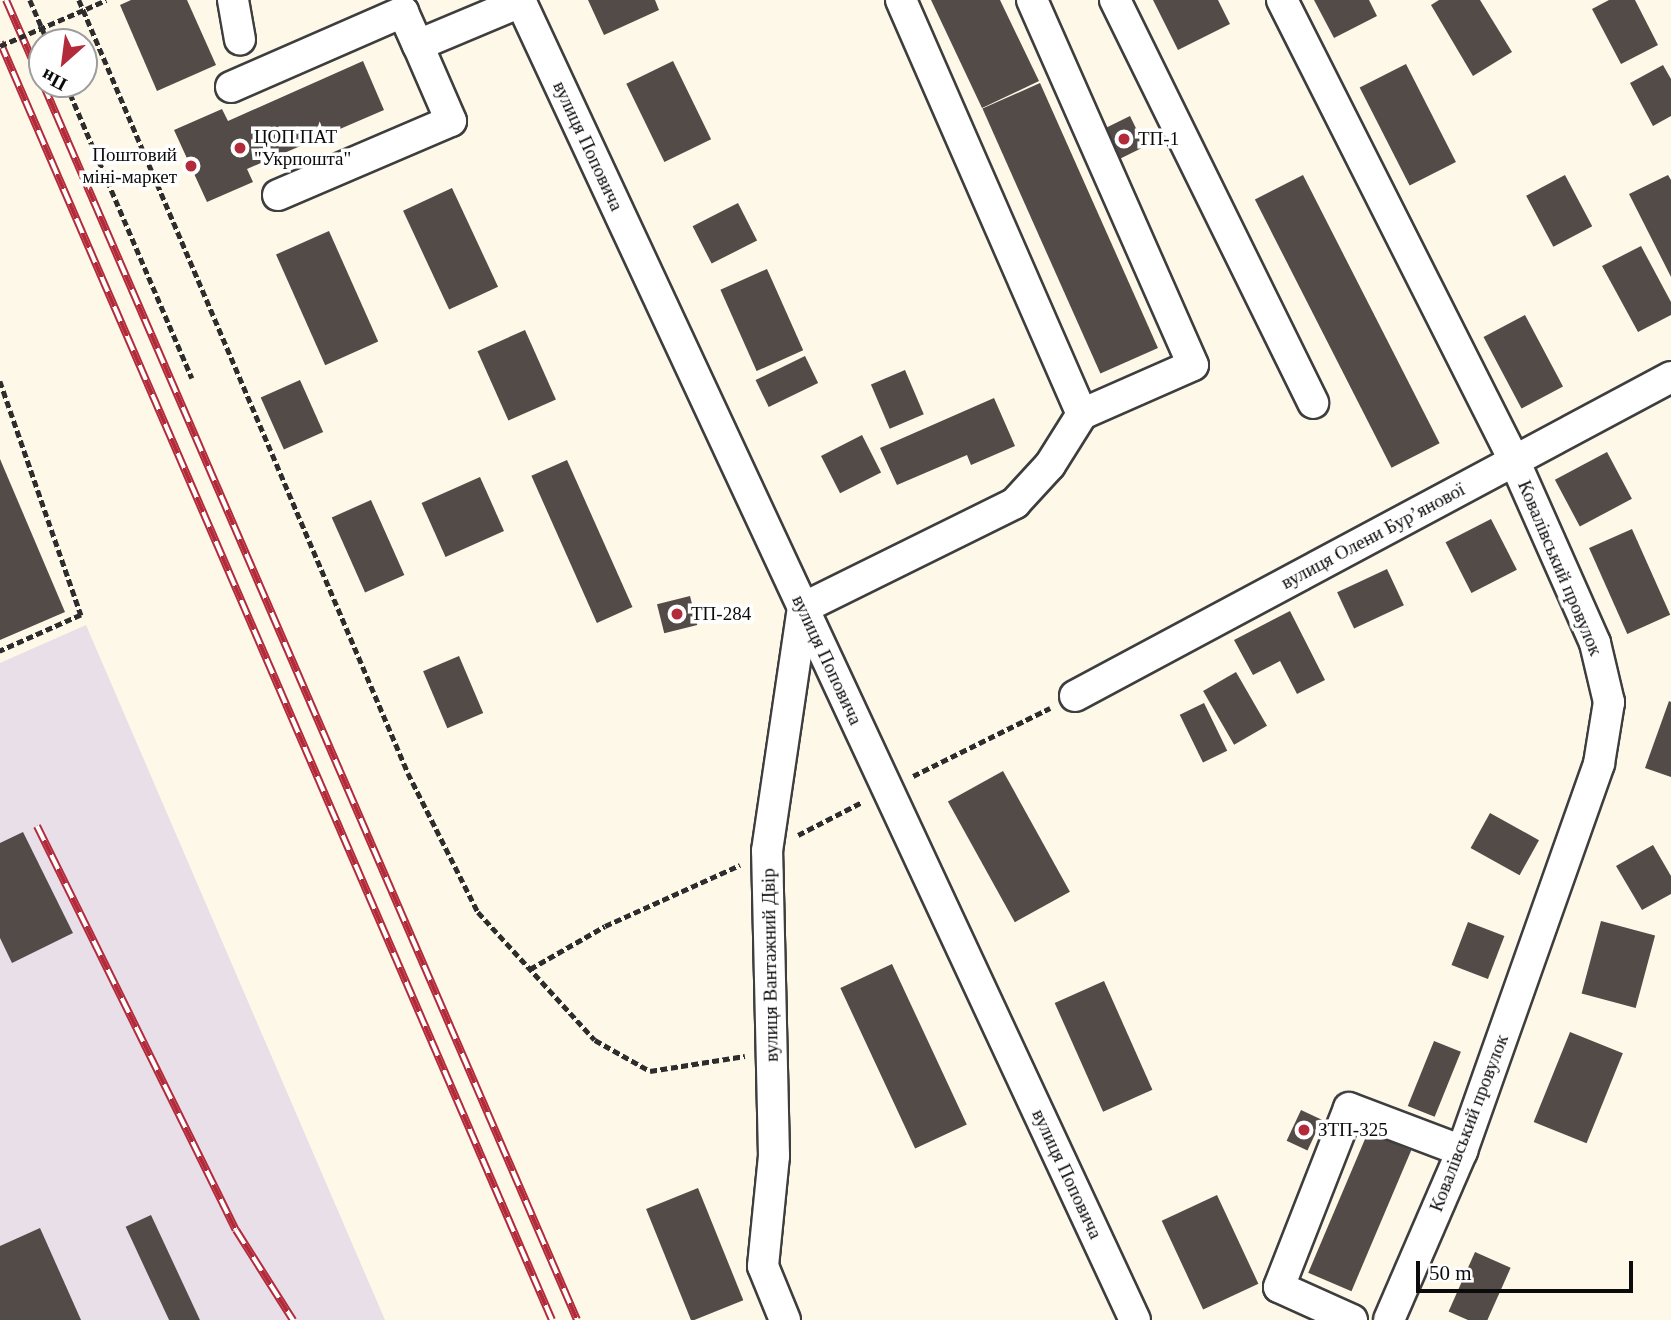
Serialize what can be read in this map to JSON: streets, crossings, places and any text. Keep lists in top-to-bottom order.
{
  "streets": {
    "street": [
      "вулиця Поповича",
      "вулиця Олени Бурʼянової",
      "Ковалівський провулок",
      "вулиця Вантажний Двір"
    ]
  },
  "crossings": [
    ["вулиця Поповича", "вулиця Вантажний Двір"],
    ["вулиця Олени Бурʼянової", "Ковалівський провулок"]
  ],
  "places": [
    "ТП-1",
    "ЦОП ПАТ \"Укрпошта\"",
    "Поштовий міні-маркет",
    "ТП-284",
    "ЗТП-325"
  ],
  "scale_bar": "50 m",
  "north": "bottom left"
}
